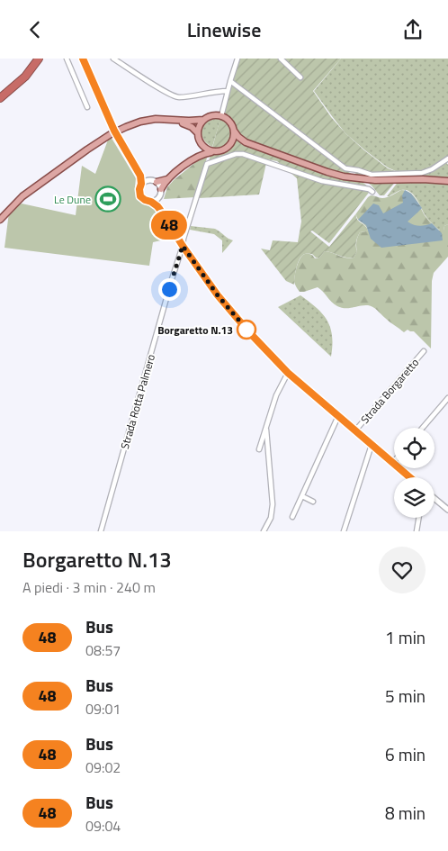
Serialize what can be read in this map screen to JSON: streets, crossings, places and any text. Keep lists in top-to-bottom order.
{
  "streets": {
    "street": ["Strada Borgaretto", "Strada Rotta Palmero"]
  },
  "crossings": [
    ["Strada Borgaretto", "Strada Rotta Palmero"]
  ],
  "places": {
    "sports": ["Le Dune"],
    "other": ["Borgaretto N.13"]
  },
  "lines": ["bus line 48"],
  "page": {
    "header": "Linewise",
    "on_map": "48",
    "heading": ["Borgaretto N.13", "A piedi · 3 min · 240 m"],
    "list": [
      {
        "mark": "48",
        "name": "Bus",
        "note": "08:57",
        "value": "1 min"
      },
      {
        "mark": "48",
        "name": "Bus",
        "note": "09:01",
        "value": "5 min"
      },
      {
        "mark": "48",
        "name": "Bus",
        "note": "09:02",
        "value": "6 min"
      },
      {
        "mark": "48",
        "name": "Bus",
        "note": "09:04",
        "value": "8 min"
      }
    ]
  }
}
